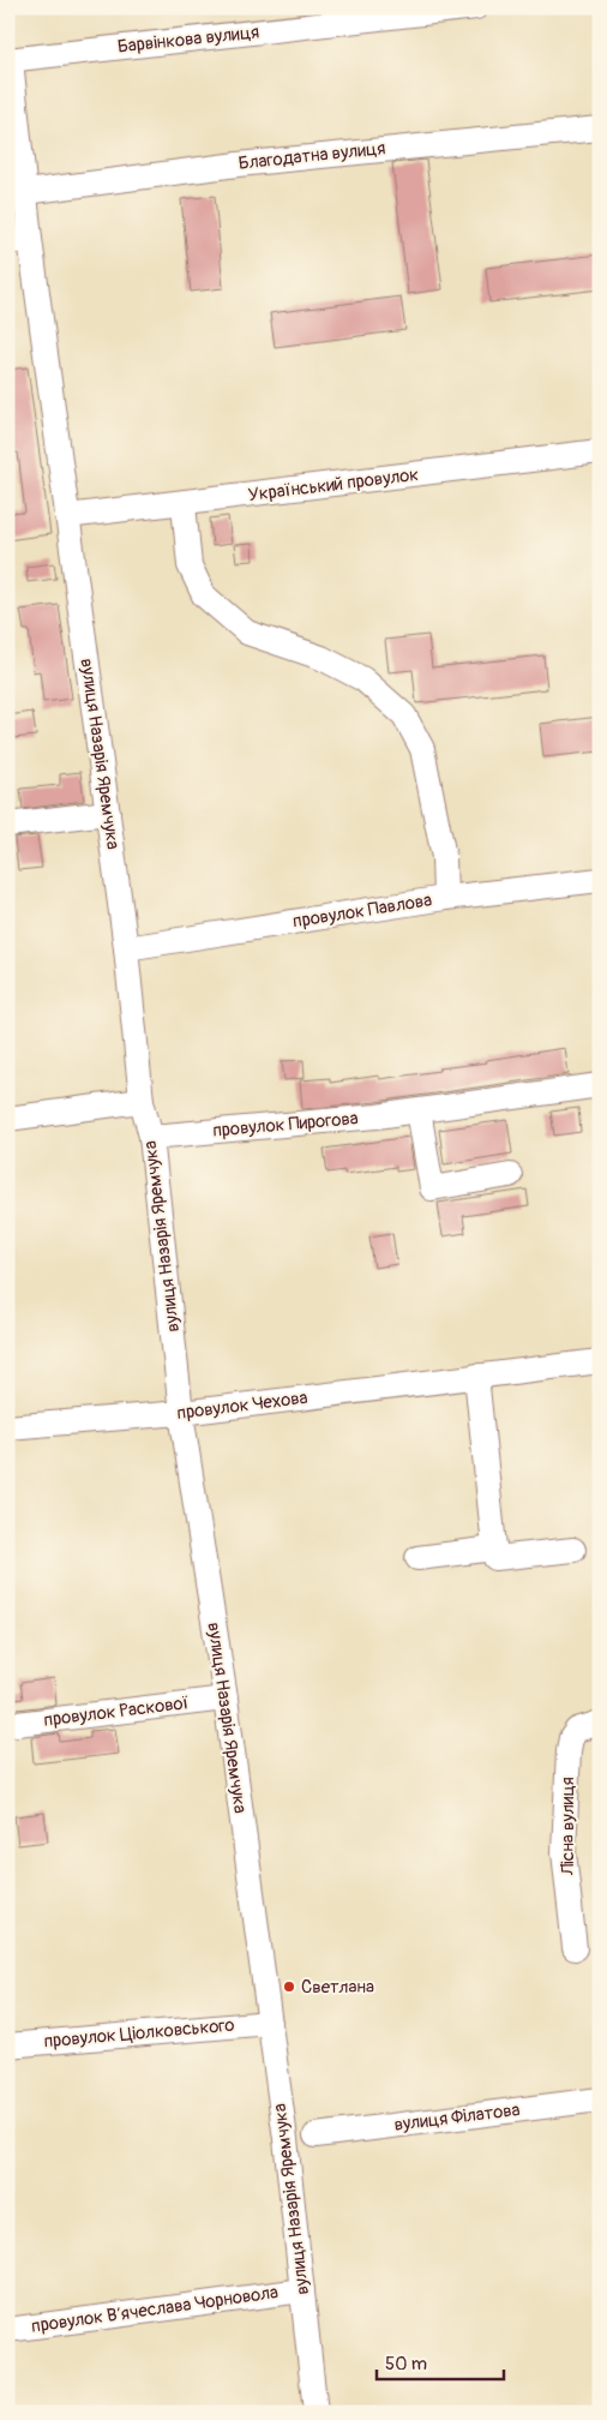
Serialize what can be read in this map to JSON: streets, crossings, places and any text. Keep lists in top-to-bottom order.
{
  "streets": {
    "street": [
      "Барвінкова вулиця",
      "Благодатна вулиця",
      "Український провулок",
      "вулиця Назарія Яремчука",
      "провулок Павлова",
      "провулок Пирогова",
      "провулок Чехова",
      "провулок Раскової",
      "Лісна вулиця",
      "провулок Ціолковського",
      "вулиця Філатова",
      "провулок Вʼячеслава Чорновола"
    ]
  },
  "crossings": [
    ["Барвінкова вулиця", "вулиця Назарія Яремчука"],
    ["Благодатна вулиця", "вулиця Назарія Яремчука"],
    ["Український провулок", "вулиця Назарія Яремчука"],
    ["вулиця Назарія Яремчука", "провулок Павлова"],
    ["вулиця Назарія Яремчука", "провулок Пирогова"],
    ["вулиця Назарія Яремчука", "провулок Чехова"],
    ["вулиця Назарія Яремчука", "провулок Раскової"],
    ["вулиця Назарія Яремчука", "провулок Ціолковського"],
    ["вулиця Назарія Яремчука", "провулок Вʼячеслава Чорновола"]
  ],
  "places": ["Светлана"],
  "scale_bar": "50 m"
}
